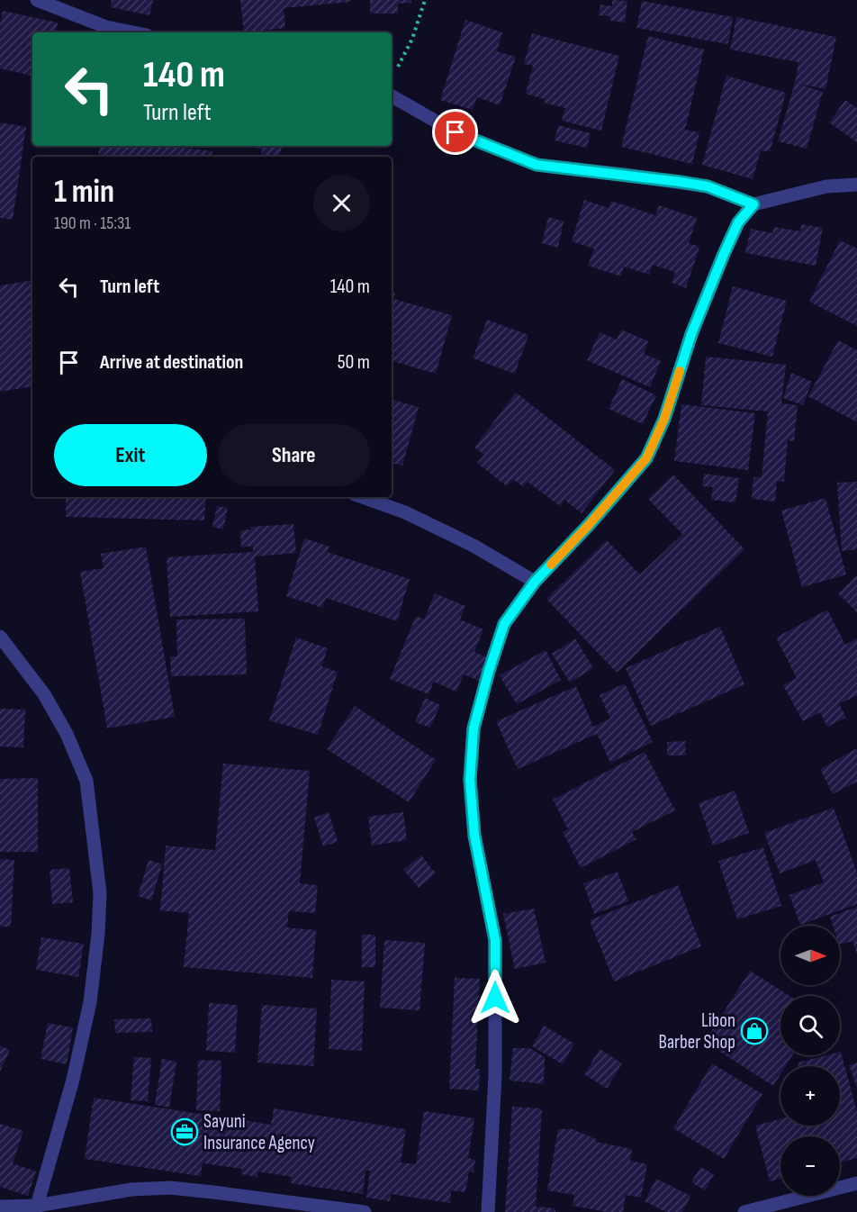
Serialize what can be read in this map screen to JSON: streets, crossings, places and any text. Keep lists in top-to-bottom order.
{
  "places": {
    "shop": ["Libon Barber Shop"],
    "office": ["Sayuni Insurance Agency"]
  },
  "north": "right",
  "page": {
    "turn": ["140 m", "Turn left"],
    "heading": ["1 min", "190 m · 15:31"],
    "list": [
      {
        "name": "Turn left",
        "value": "140 m"
      },
      {
        "name": "Arrive at destination",
        "value": "50 m"
      }
    ],
    "buttons": ["Exit", "Share"],
    "map_buttons": ["+", "−"]
  }
}
